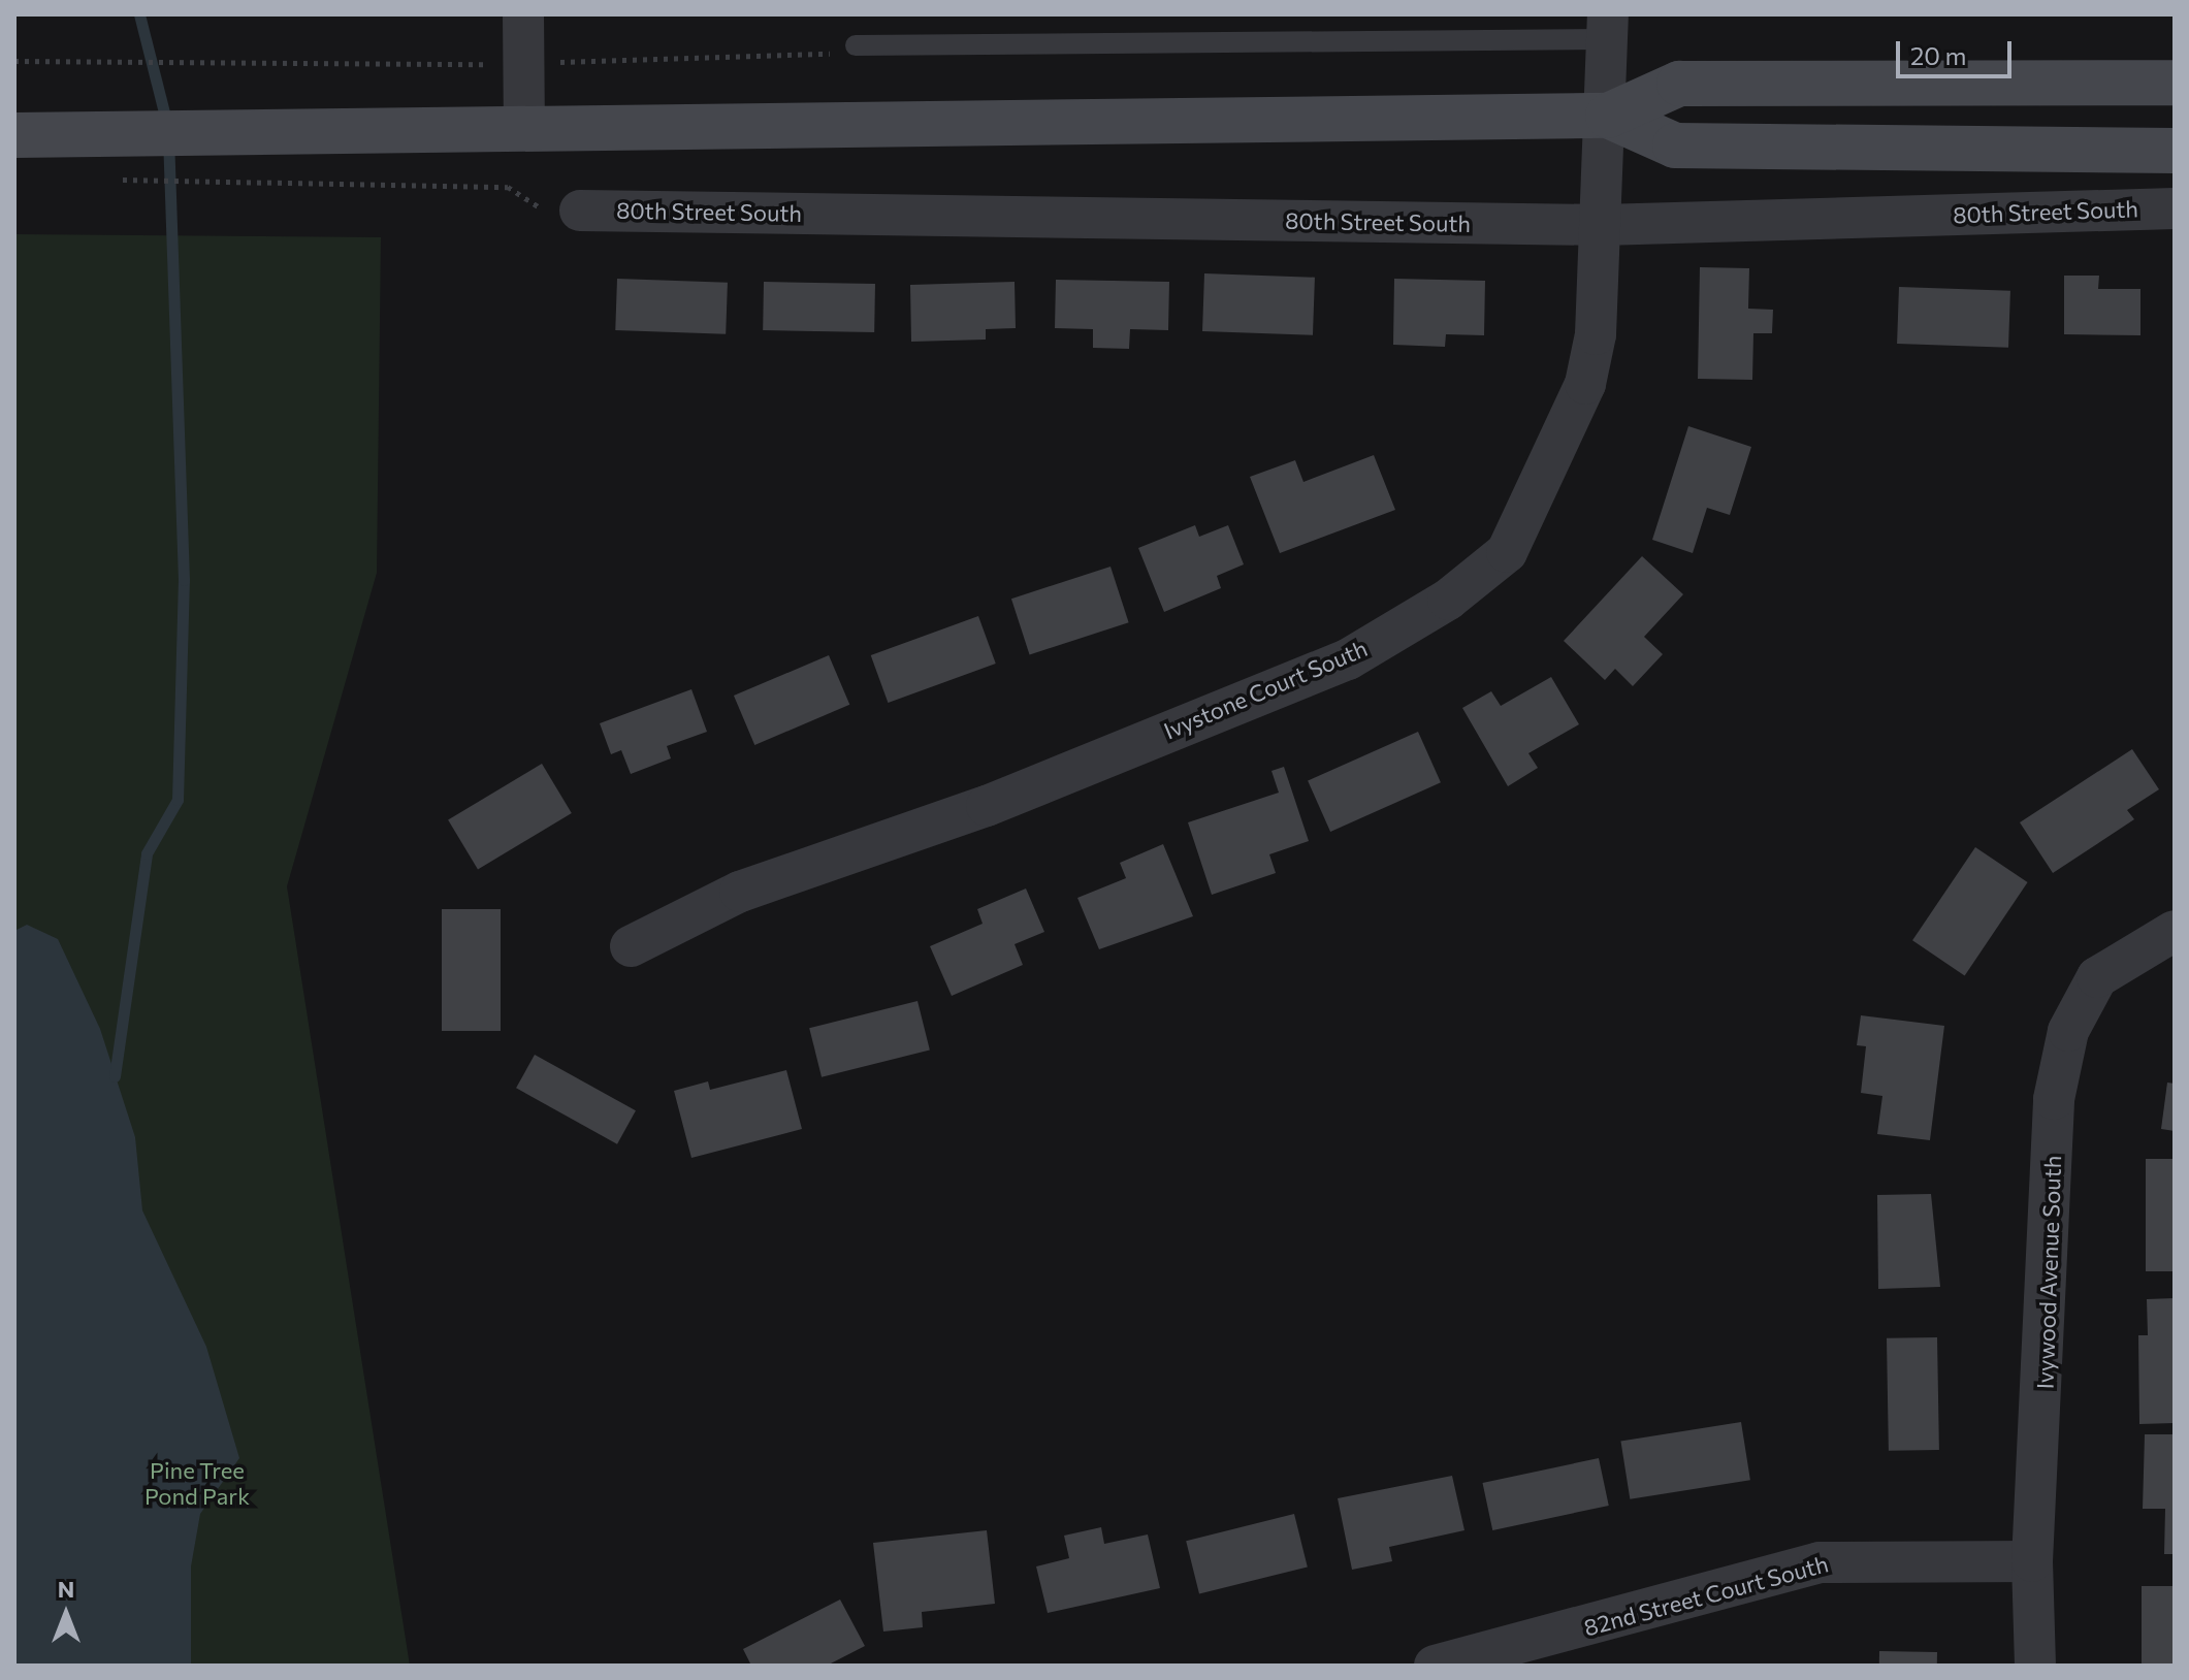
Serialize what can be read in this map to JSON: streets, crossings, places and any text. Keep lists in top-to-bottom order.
{
  "streets": {
    "street": [
      "80th Street South",
      "Ivystone Court South",
      "Ivywood Avenue South",
      "82nd Street Court South"
    ]
  },
  "crossings": [
    ["80th Street South", "Ivystone Court South"],
    ["Ivywood Avenue South", "82nd Street Court South"]
  ],
  "parks": ["Pine Tree Pond Park"],
  "scale_bar": "20 m",
  "north": "top"
}
